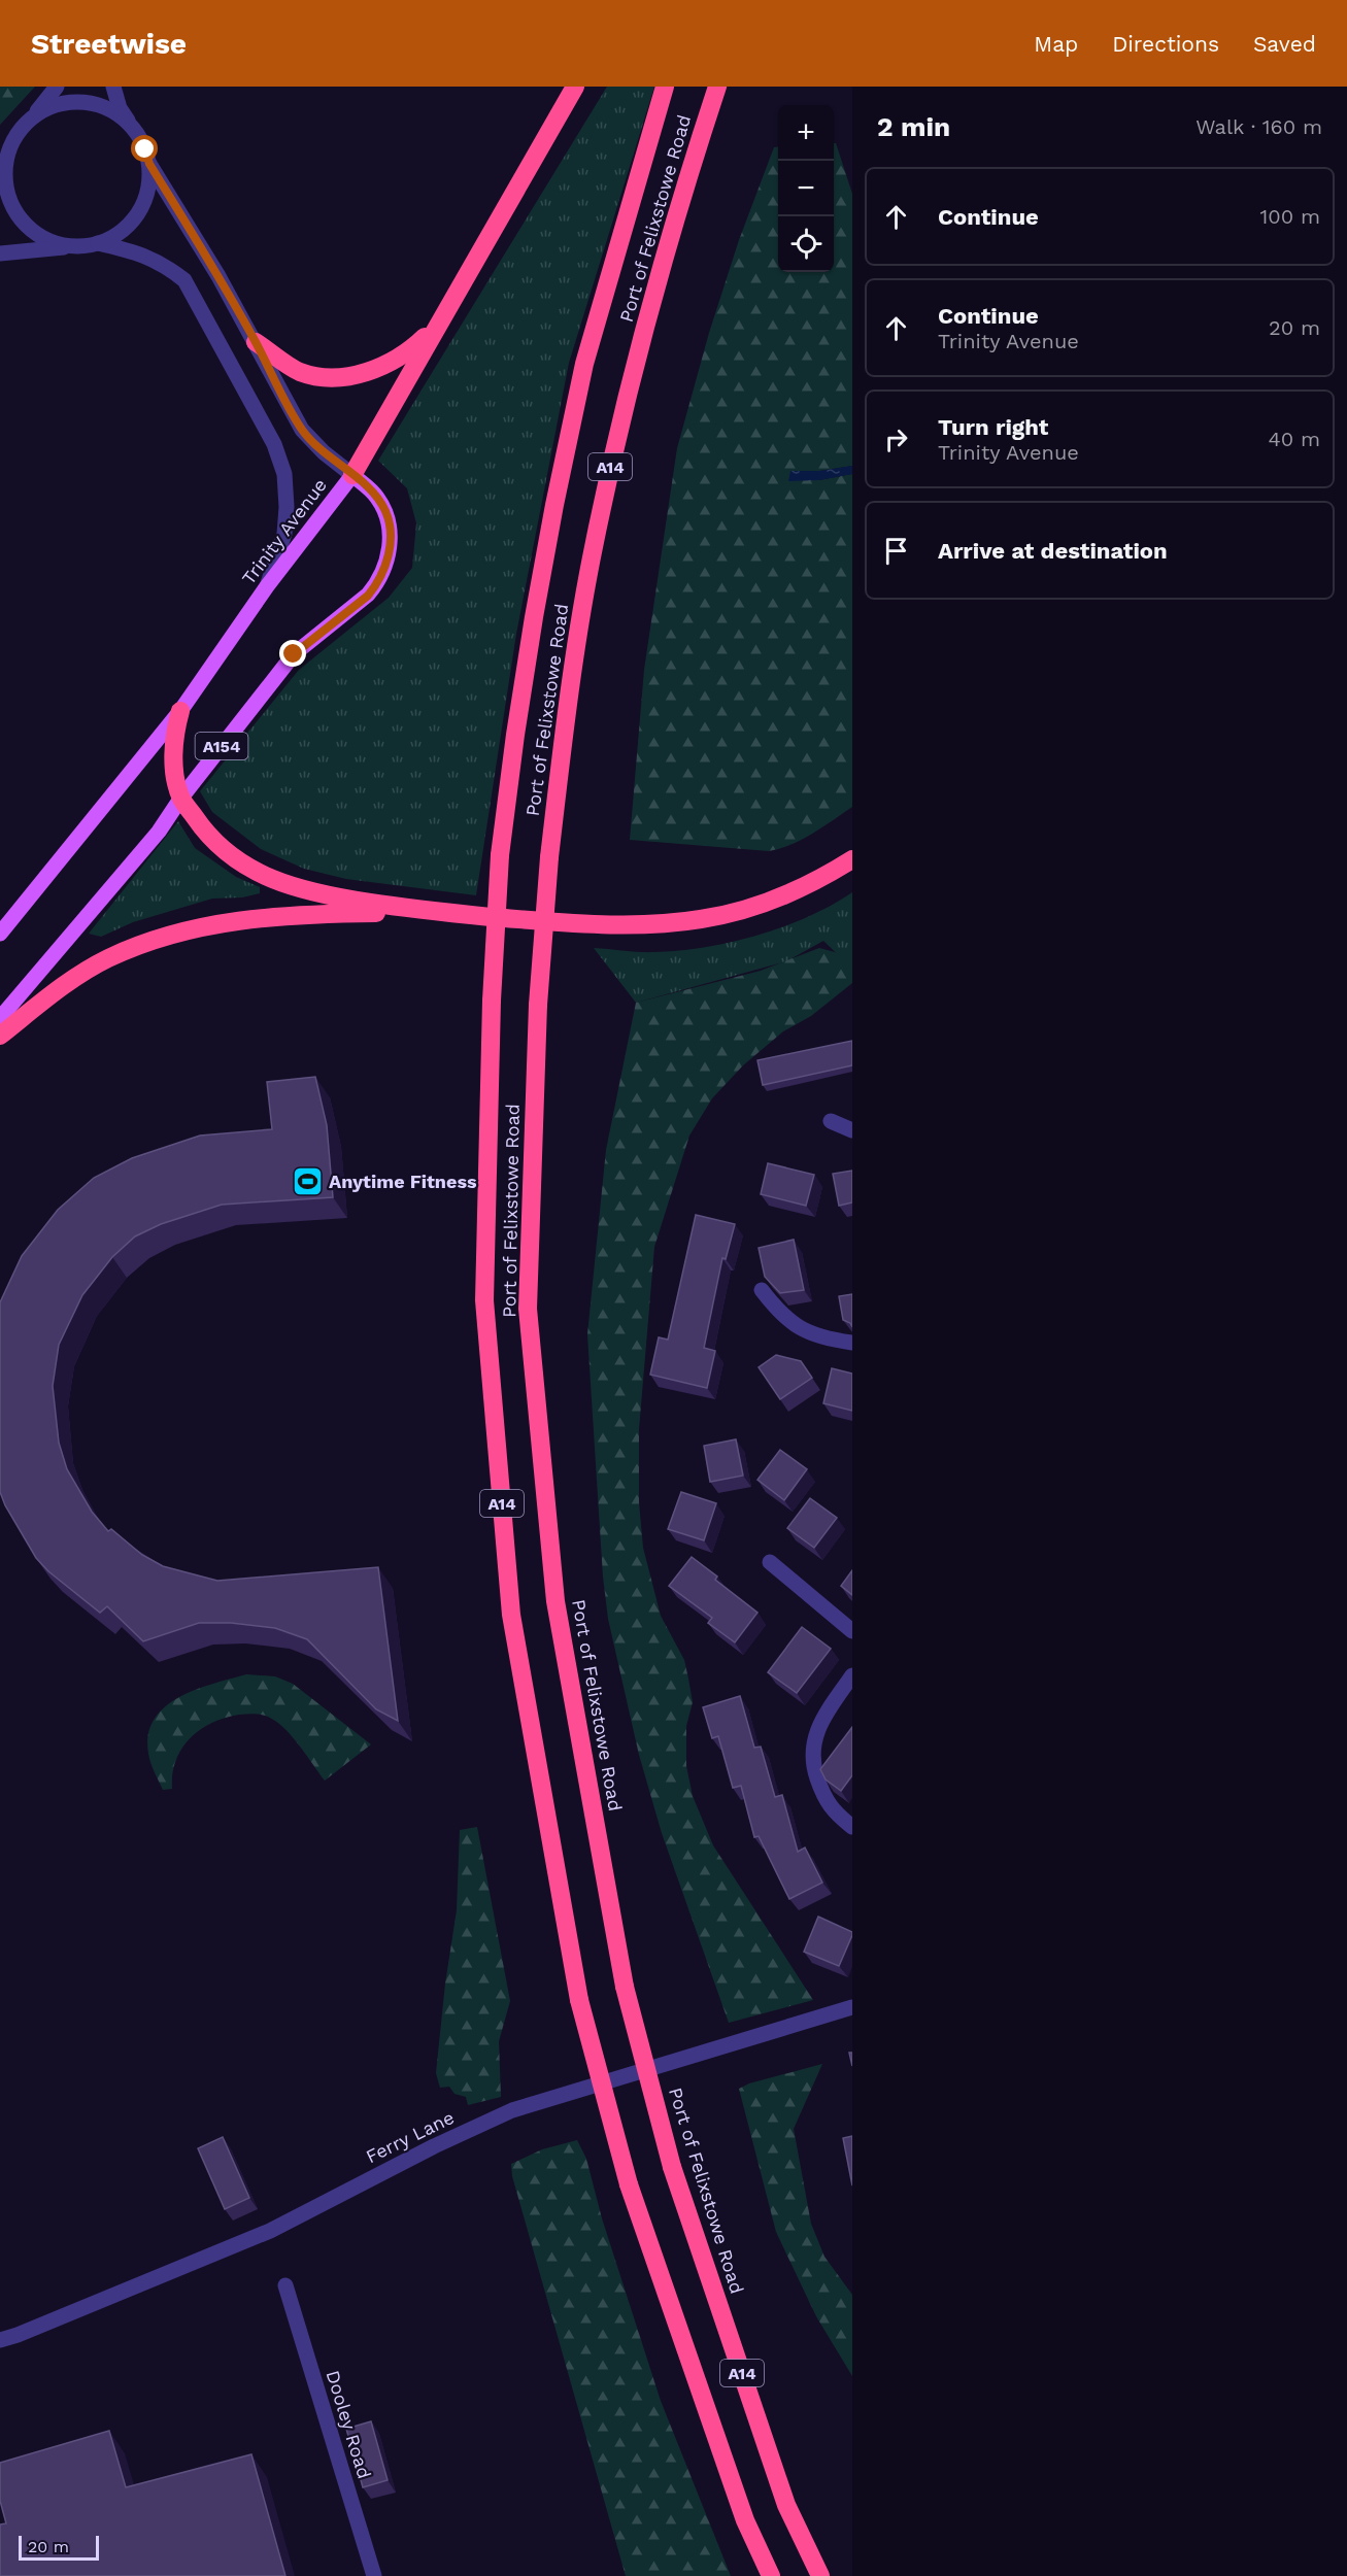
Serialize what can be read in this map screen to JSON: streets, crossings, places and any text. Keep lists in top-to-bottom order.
{
  "streets": {
    "highway": ["Port of Felixstowe Road", "A14"],
    "main road": ["Trinity Avenue", "A154"],
    "street": ["Ferry Lane", "Dooley Road"]
  },
  "places": {
    "sports": ["Anytime Fitness"]
  },
  "scale_bar": "20 m",
  "page": {
    "header": "Streetwise",
    "nav": ["Map", "Directions", "Saved"],
    "heading": ["2 min", "Walk · 160 m"],
    "map_buttons": ["+", "−"],
    "list": [
      ["Continue", "100 m"],
      ["Continue", "Trinity Avenue", "20 m"],
      ["Turn right", "Trinity Avenue", "40 m"],
      "Arrive at destination"
    ],
    "scale": "20 m"
  }
}
